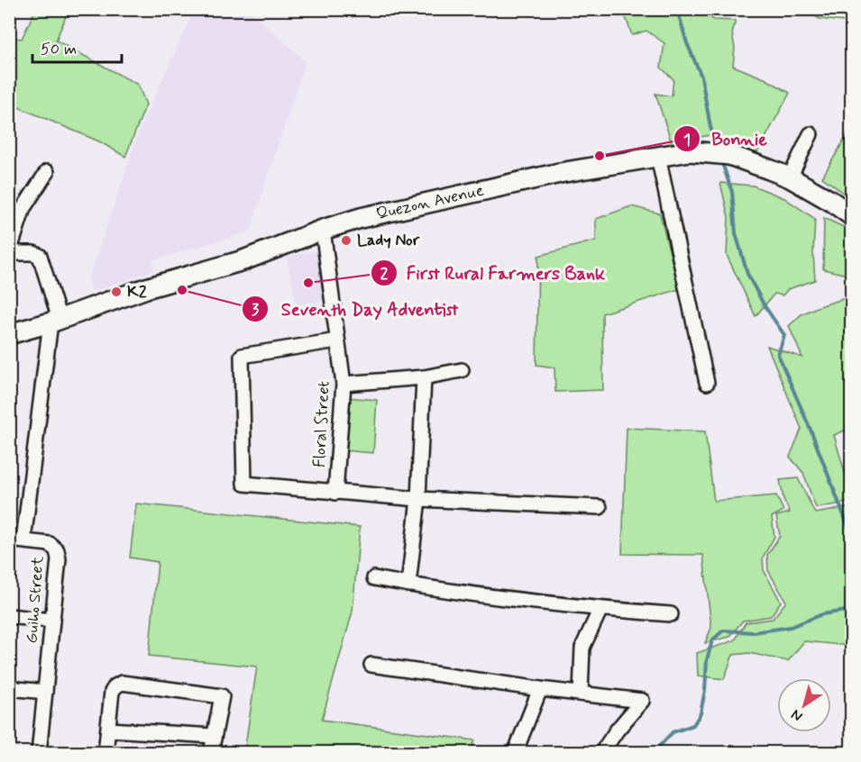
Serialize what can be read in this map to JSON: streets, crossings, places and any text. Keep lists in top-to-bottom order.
{
  "streets": {
    "main road": ["Quezon Avenue"],
    "street": ["Floral Street", "Guiho Street"]
  },
  "crossings": [
    ["Quezon Avenue", "Floral Street"]
  ],
  "places": [
    "Bonnie",
    "Lady Nor",
    "First Rural Farmers Bank",
    "Seventh Day Adventist",
    "K2"
  ],
  "scale_bar": "50 m",
  "north": "bottom left"
}
